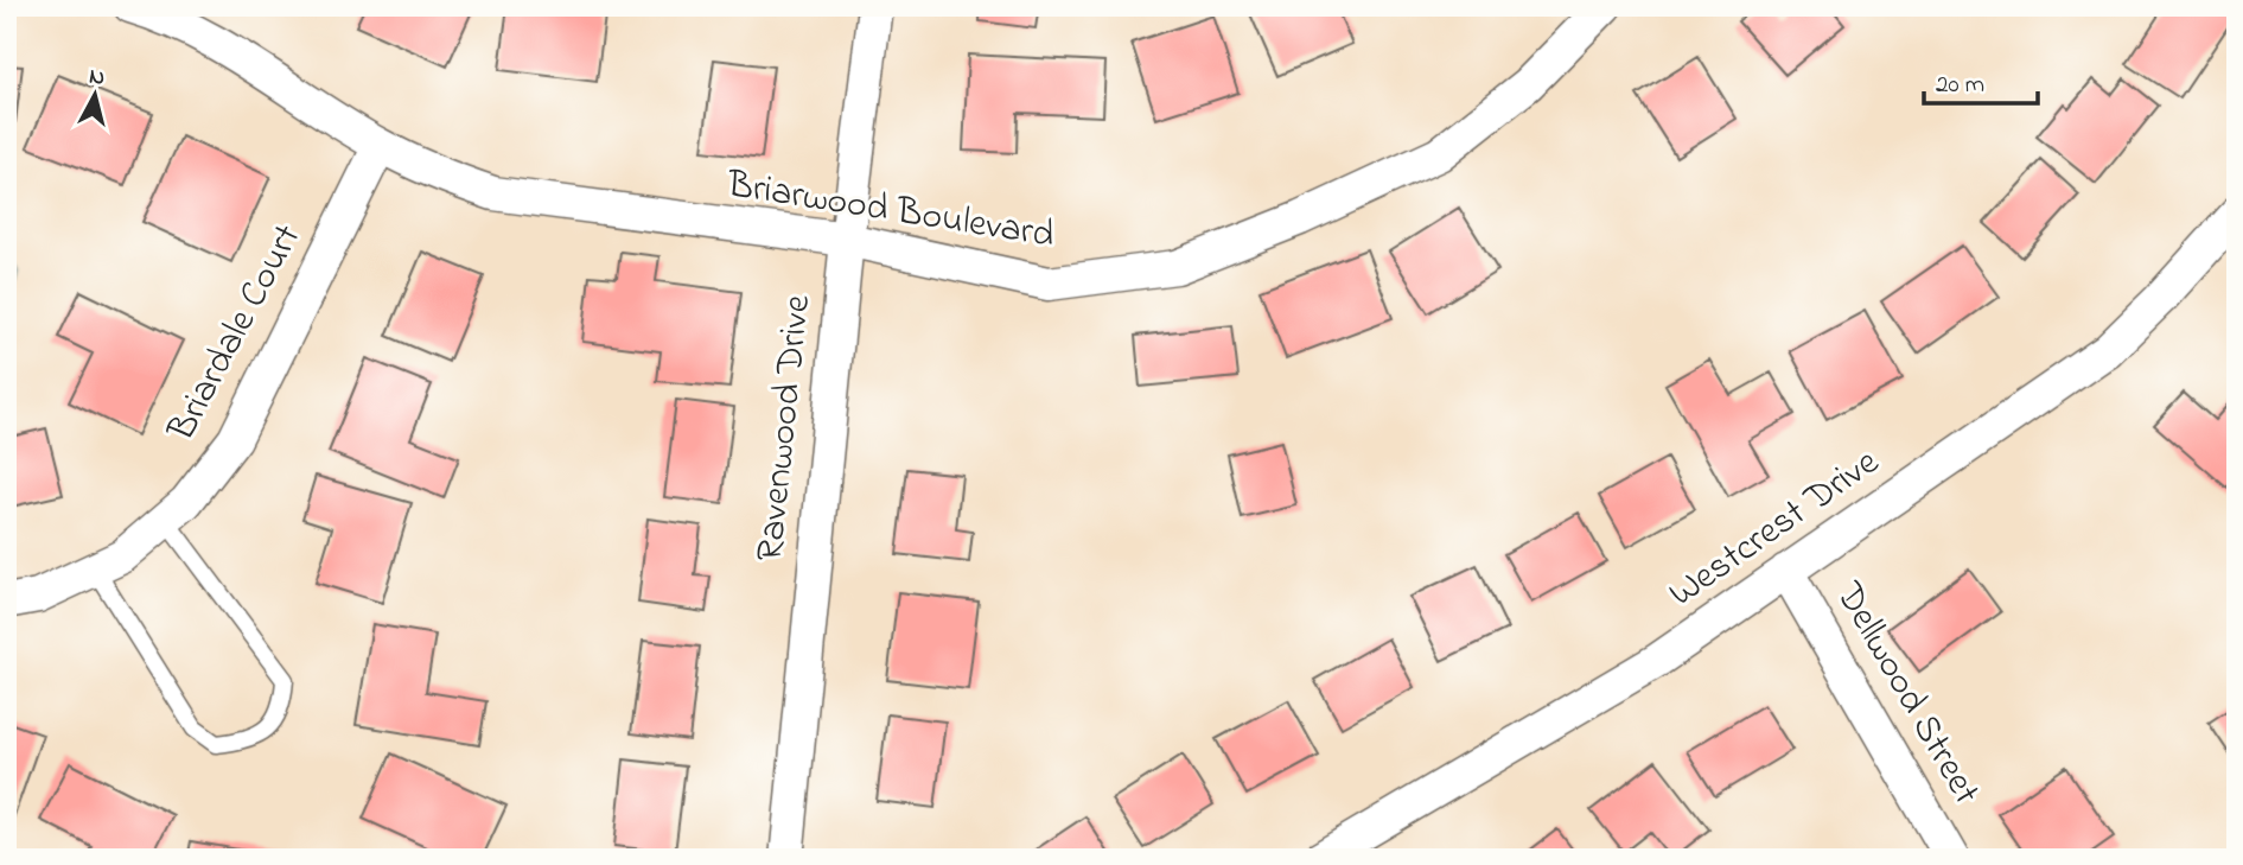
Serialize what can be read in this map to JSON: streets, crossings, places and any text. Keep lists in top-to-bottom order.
{
  "streets": {
    "street": [
      "Briarwood Boulevard",
      "Briardale Court",
      "Ravenwood Drive",
      "Westcrest Drive",
      "Dellwood Street"
    ]
  },
  "crossings": [
    ["Briarwood Boulevard", "Briardale Court"],
    ["Briarwood Boulevard", "Ravenwood Drive"],
    ["Westcrest Drive", "Dellwood Street"]
  ],
  "scale_bar": "20 m",
  "north": "top"
}
